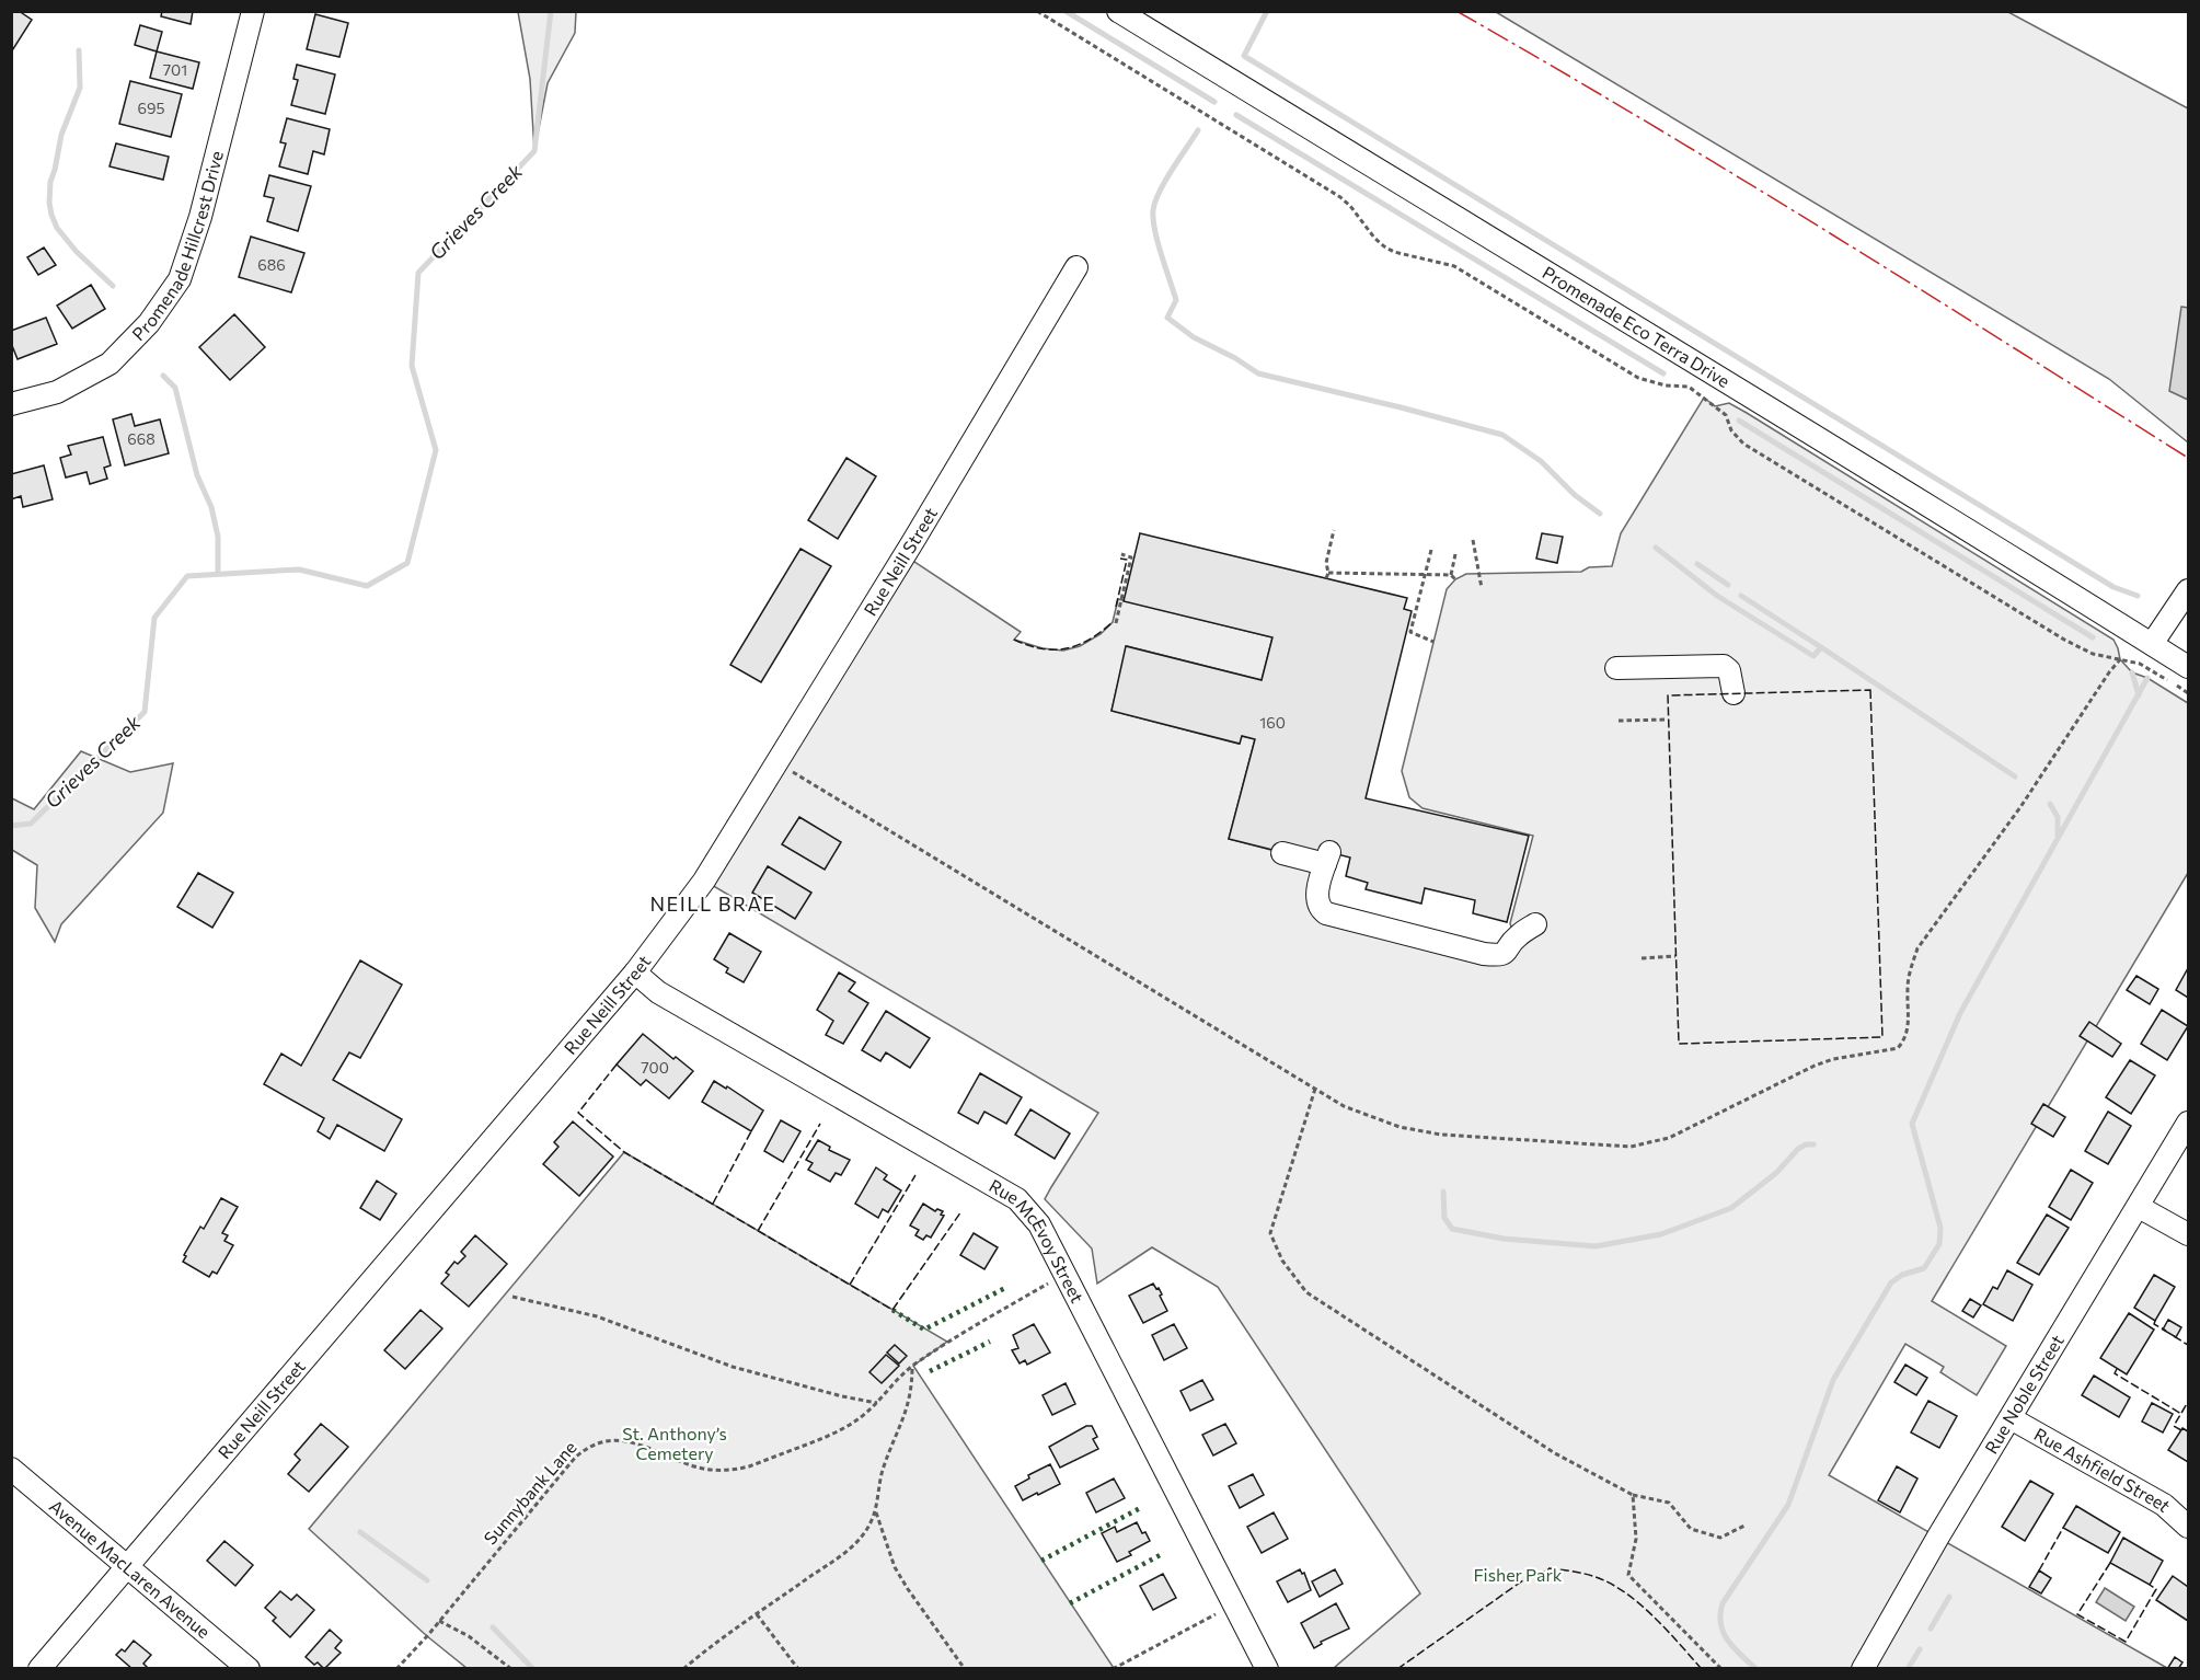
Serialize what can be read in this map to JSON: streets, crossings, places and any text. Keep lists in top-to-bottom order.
{
  "streets": {
    "street": [
      "Promenade Hillcrest Drive",
      "Promenade Eco Terra Drive",
      "Rue Neill Street",
      "Rue McEvoy Street",
      "Rue Noble Street",
      "Rue Ashfield Street",
      "Avenue MacLaren Avenue"
    ],
    "path": ["Sunnybank Lane"]
  },
  "crossings": [
    ["Rue Neill Street", "Rue McEvoy Street"],
    ["Rue Neill Street", "Avenue MacLaren Avenue"],
    ["Rue McEvoy Street", "Sunnybank Lane"],
    ["Rue Noble Street", "Rue Ashfield Street"]
  ],
  "districts": ["NEILL BRAE"],
  "water": ["Grieves Creek"],
  "parks": ["St. Anthony’s Cemetery", "Fisher Park"],
  "house_numbers": [
    "701",
    "695",
    "686",
    "668",
    "160",
    "700"
  ]
}
